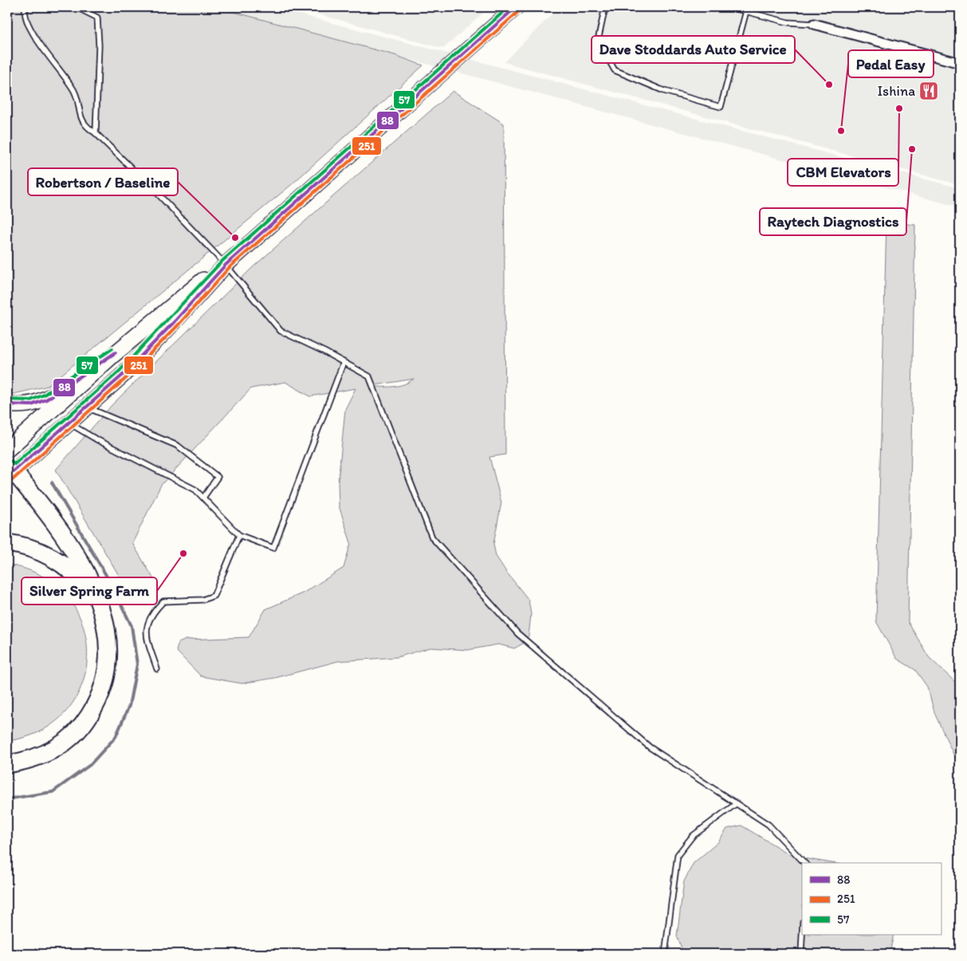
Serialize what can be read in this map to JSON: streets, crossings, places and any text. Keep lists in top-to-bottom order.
{
  "places": {
    "other": [
      "Dave Stoddards Auto Service",
      "CBM Elevators",
      "Pedal Easy",
      "Raytech Diagnostics",
      "Robertson / Baseline",
      "Silver Spring Farm"
    ],
    "restaurant": ["Ishina"]
  },
  "lines": ["transit line 88", "transit line 57", "transit line 251"],
  "legend": ["88", "251", "57"]
}
